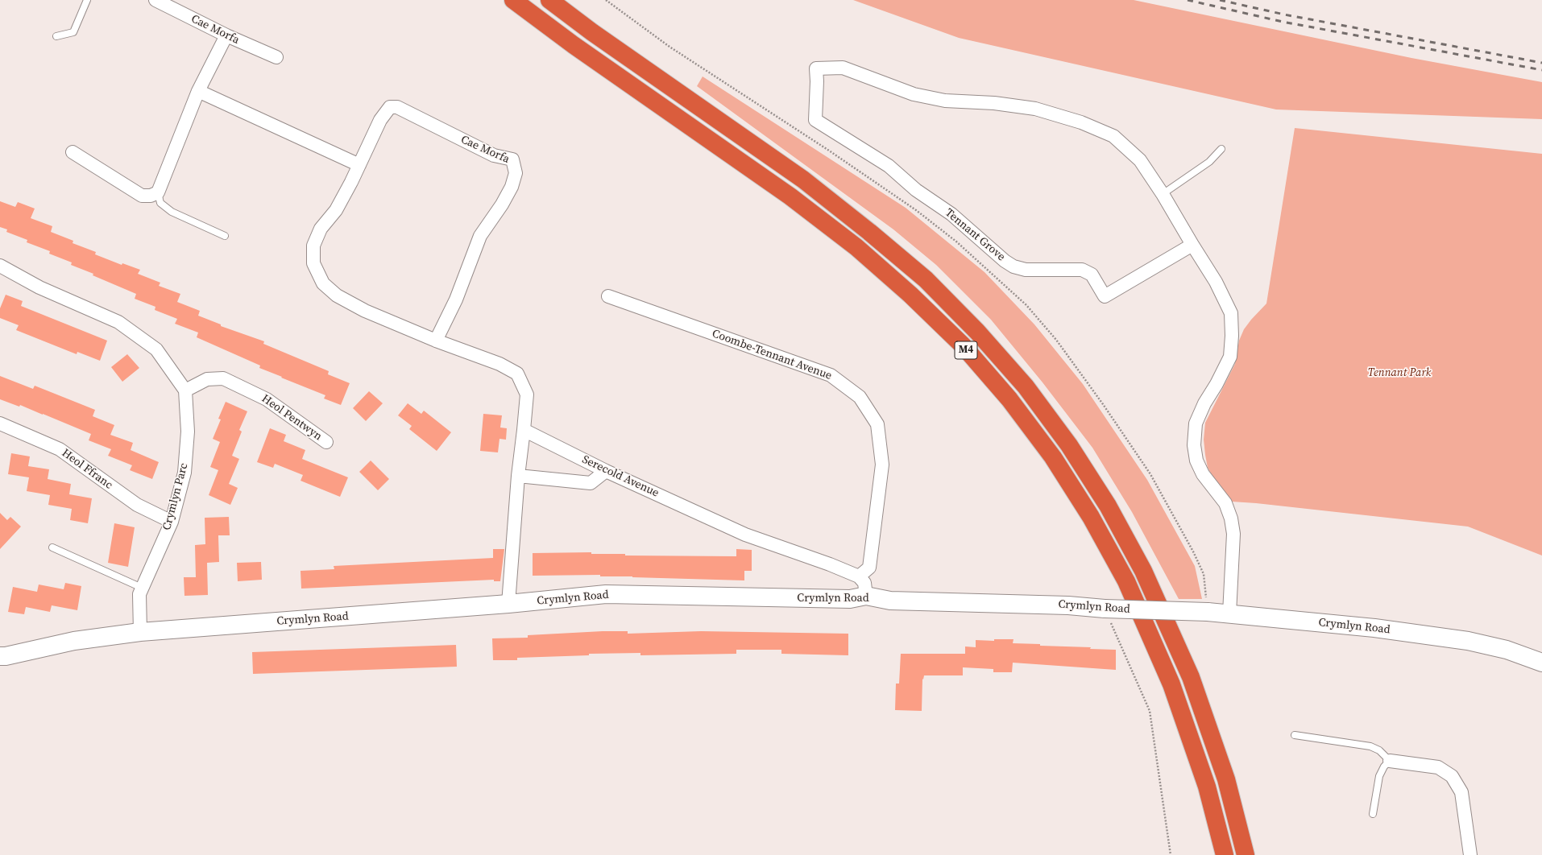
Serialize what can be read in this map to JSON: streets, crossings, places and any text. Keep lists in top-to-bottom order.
{
  "streets": {
    "highway": ["M4"],
    "street": [
      "Cae Morfa",
      "Tennant Grove",
      "Coombe-Tennant Avenue",
      "Heol Pentwyn",
      "Heol Ffranc",
      "Serecold Avenue",
      "Crymlyn Parc",
      "Crymlyn Road"
    ]
  },
  "crossings": [
    ["Cae Morfa", "Serecold Avenue"],
    ["Coombe-Tennant Avenue", "Serecold Avenue"],
    ["Heol Pentwyn", "Crymlyn Parc"],
    ["Heol Ffranc", "Crymlyn Parc"],
    ["Crymlyn Parc", "Crymlyn Road"]
  ],
  "parks": ["Tennant Park"]
}
